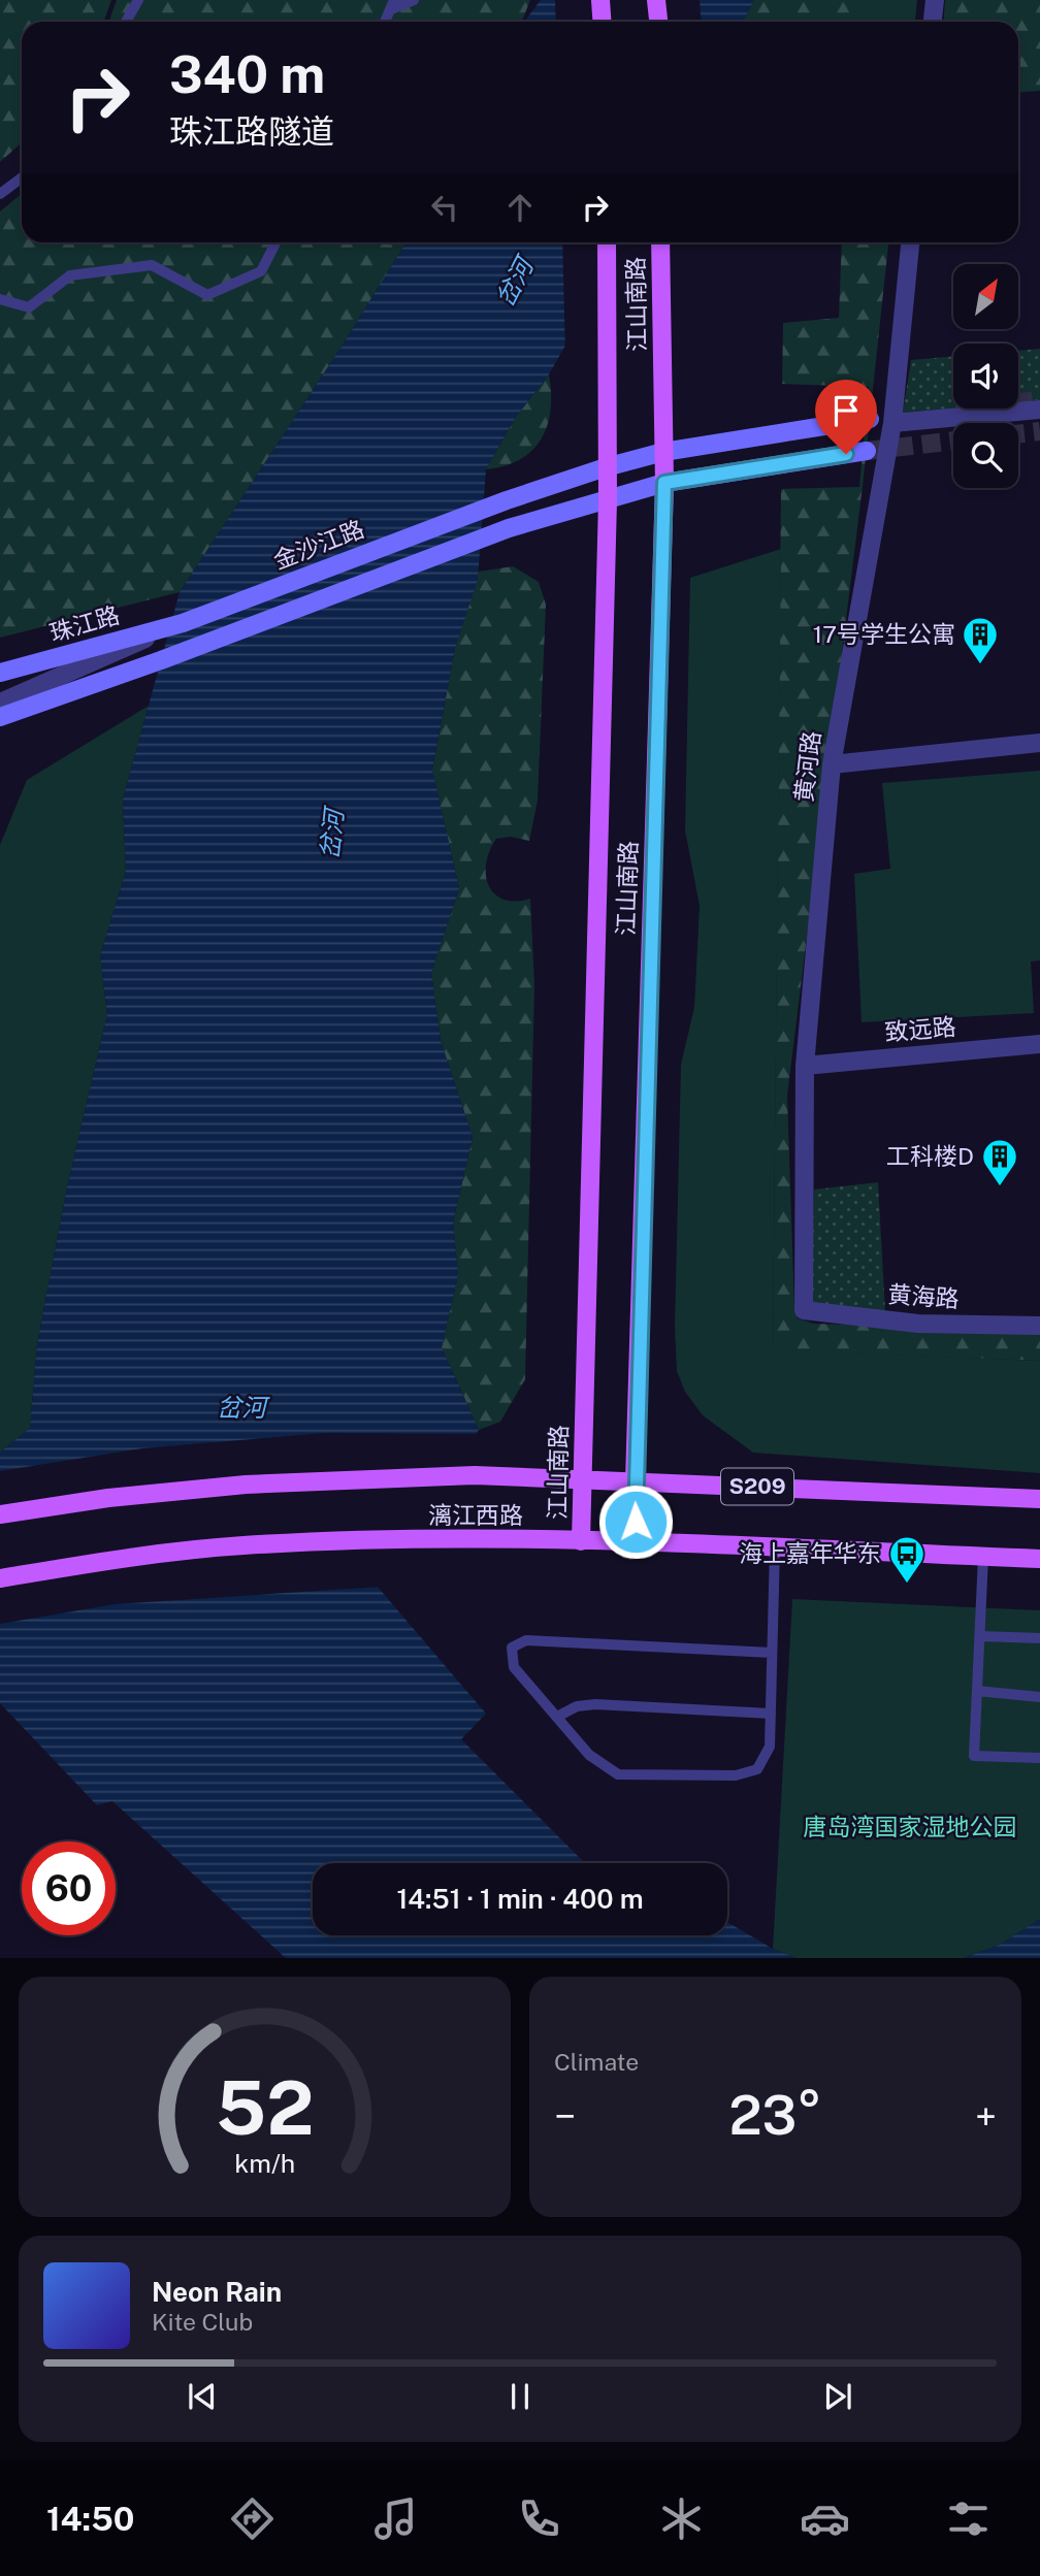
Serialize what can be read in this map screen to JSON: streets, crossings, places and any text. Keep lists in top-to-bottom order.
{
  "streets": {
    "main road": [
      "江山南路",
      "金沙江路",
      "珠江路",
      "S209",
      "漓江西路"
    ],
    "street": ["黄河路", "致远路", "黄海路"]
  },
  "crossings": [
    ["江山南路", "金沙江路"],
    ["江山南路", "漓江西路"],
    ["金沙江路", "珠江路"],
    ["黄河路", "致远路"],
    ["黄河路", "黄海路"]
  ],
  "water": ["岔河"],
  "parks": ["唐岛湾国家湿地公园"],
  "places": {
    "building": ["17号学生公寓", "工科楼D"],
    "bus stop": ["海上嘉年华东"]
  },
  "north": "top right",
  "page": {
    "turn": ["340 m", "珠江路隧道"],
    "limit": "60",
    "trip": "14:51 · 1 min · 400 m",
    "tile": "Climate",
    "heat": ["−", "23°", "+"],
    "song": ["Neon Rain", "Kite Club"],
    "tabs": "14:50",
    "gauge": ["52", "km/h"]
  }
}
